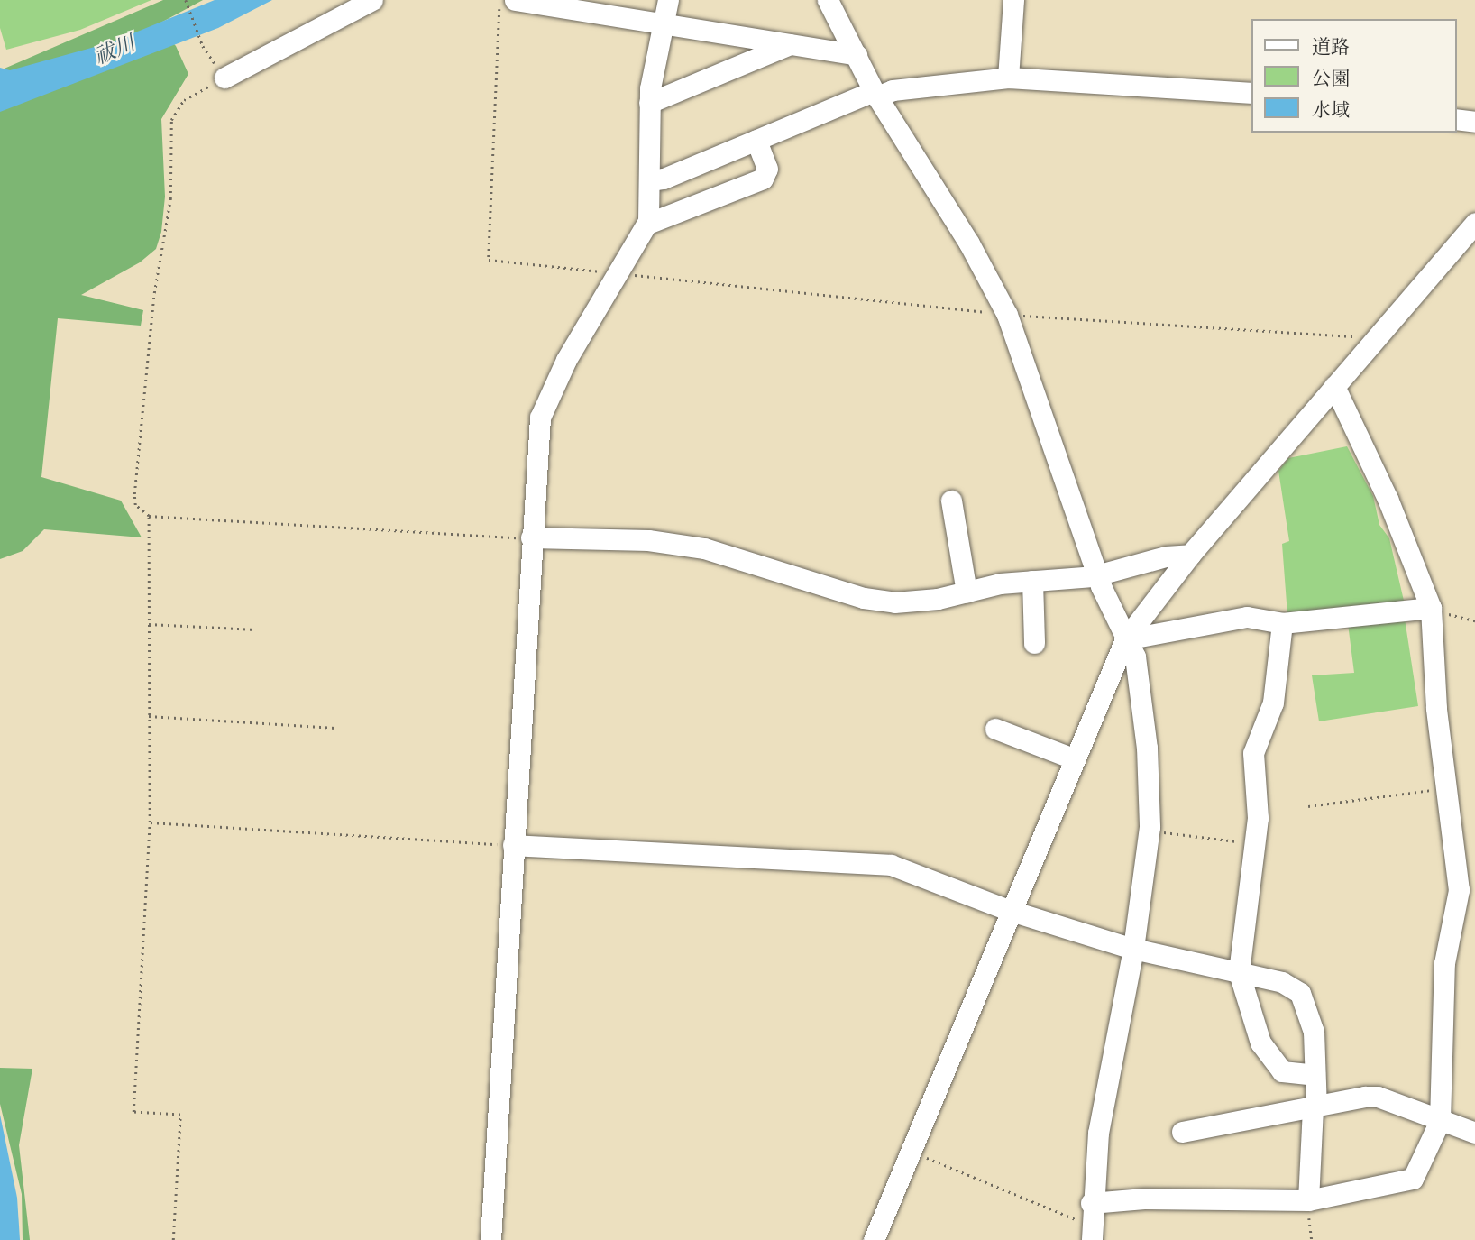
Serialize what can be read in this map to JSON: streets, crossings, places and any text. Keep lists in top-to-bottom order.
{
  "water": ["祓川"],
  "legend": ["道路", "公園", "水域"]
}
